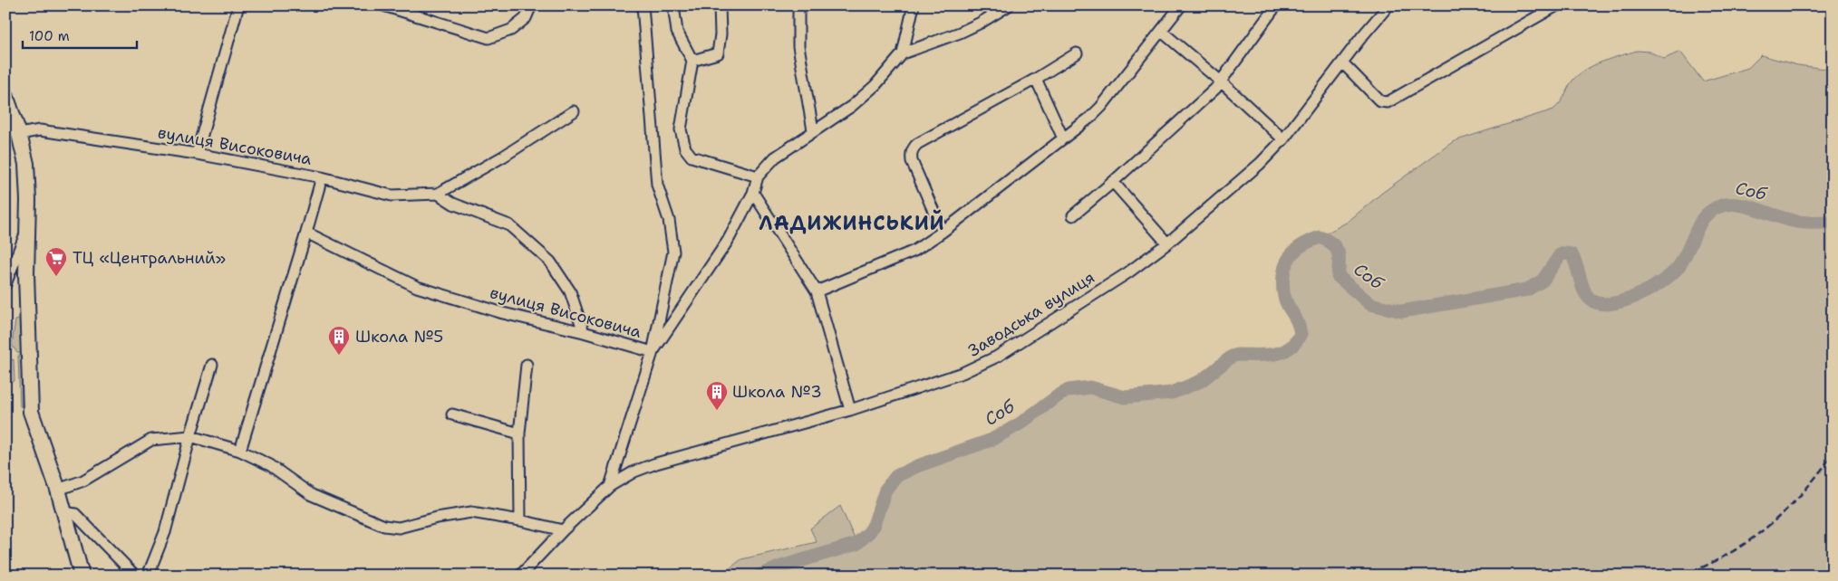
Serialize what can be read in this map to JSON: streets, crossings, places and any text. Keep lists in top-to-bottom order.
{
  "streets": {
    "street": ["вулиця Високовича", "Заводська вулиця"]
  },
  "districts": ["ЛАДИЖИНСЬКИЙ"],
  "water": ["Соб"],
  "places": {
    "supermarket": ["ТЦ «Центральний»"],
    "building": ["Школа №5", "Школа №3"]
  },
  "scale_bar": "100 m"
}
